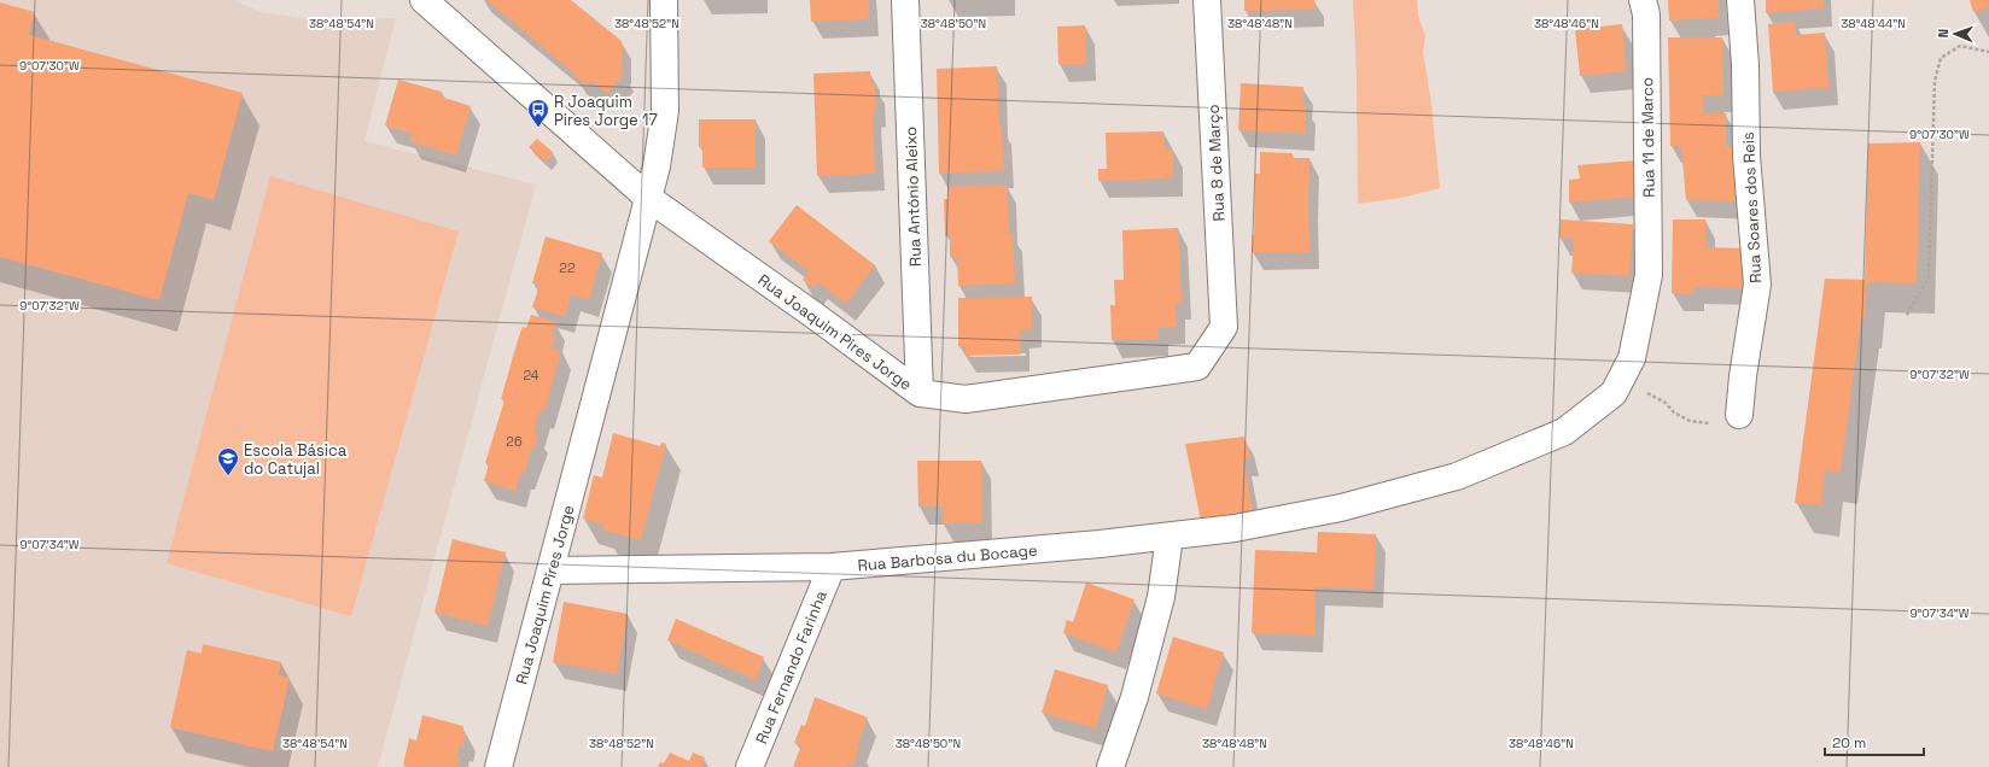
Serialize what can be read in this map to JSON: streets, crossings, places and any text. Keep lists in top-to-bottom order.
{
  "streets": {
    "street": [
      "Rua 11 de Marco",
      "Rua 8 de Março",
      "Rua António Aleixo",
      "Rua Soares dos Reis",
      "Rua Joaquim Pires Jorge",
      "Rua Barbosa du Bocage",
      "Rua Fernando Farinha"
    ]
  },
  "crossings": [
    ["Rua 11 de Marco", "Rua Barbosa du Bocage"],
    ["Rua 8 de Março", "Rua Joaquim Pires Jorge"],
    ["Rua António Aleixo", "Rua Joaquim Pires Jorge"],
    ["Rua Joaquim Pires Jorge", "Rua Barbosa du Bocage"],
    ["Rua Barbosa du Bocage", "Rua Fernando Farinha"]
  ],
  "places": {
    "bus stop": ["R Joaquim Pires Jorge 17"],
    "school or university": ["Escola Básica do Catujal"]
  },
  "house_numbers": ["22", "24", "26"],
  "scale_bar": "20 m",
  "north": "left",
  "coordinates": [
    "38°48'54\"N",
    "38°48'52\"N",
    "38°48'50\"N",
    "38°48'48\"N",
    "38°48'46\"N",
    "38°48'44\"N",
    "9°07'30\"W",
    "9°07'32\"W",
    "9°07'34\"W"
  ]
}
